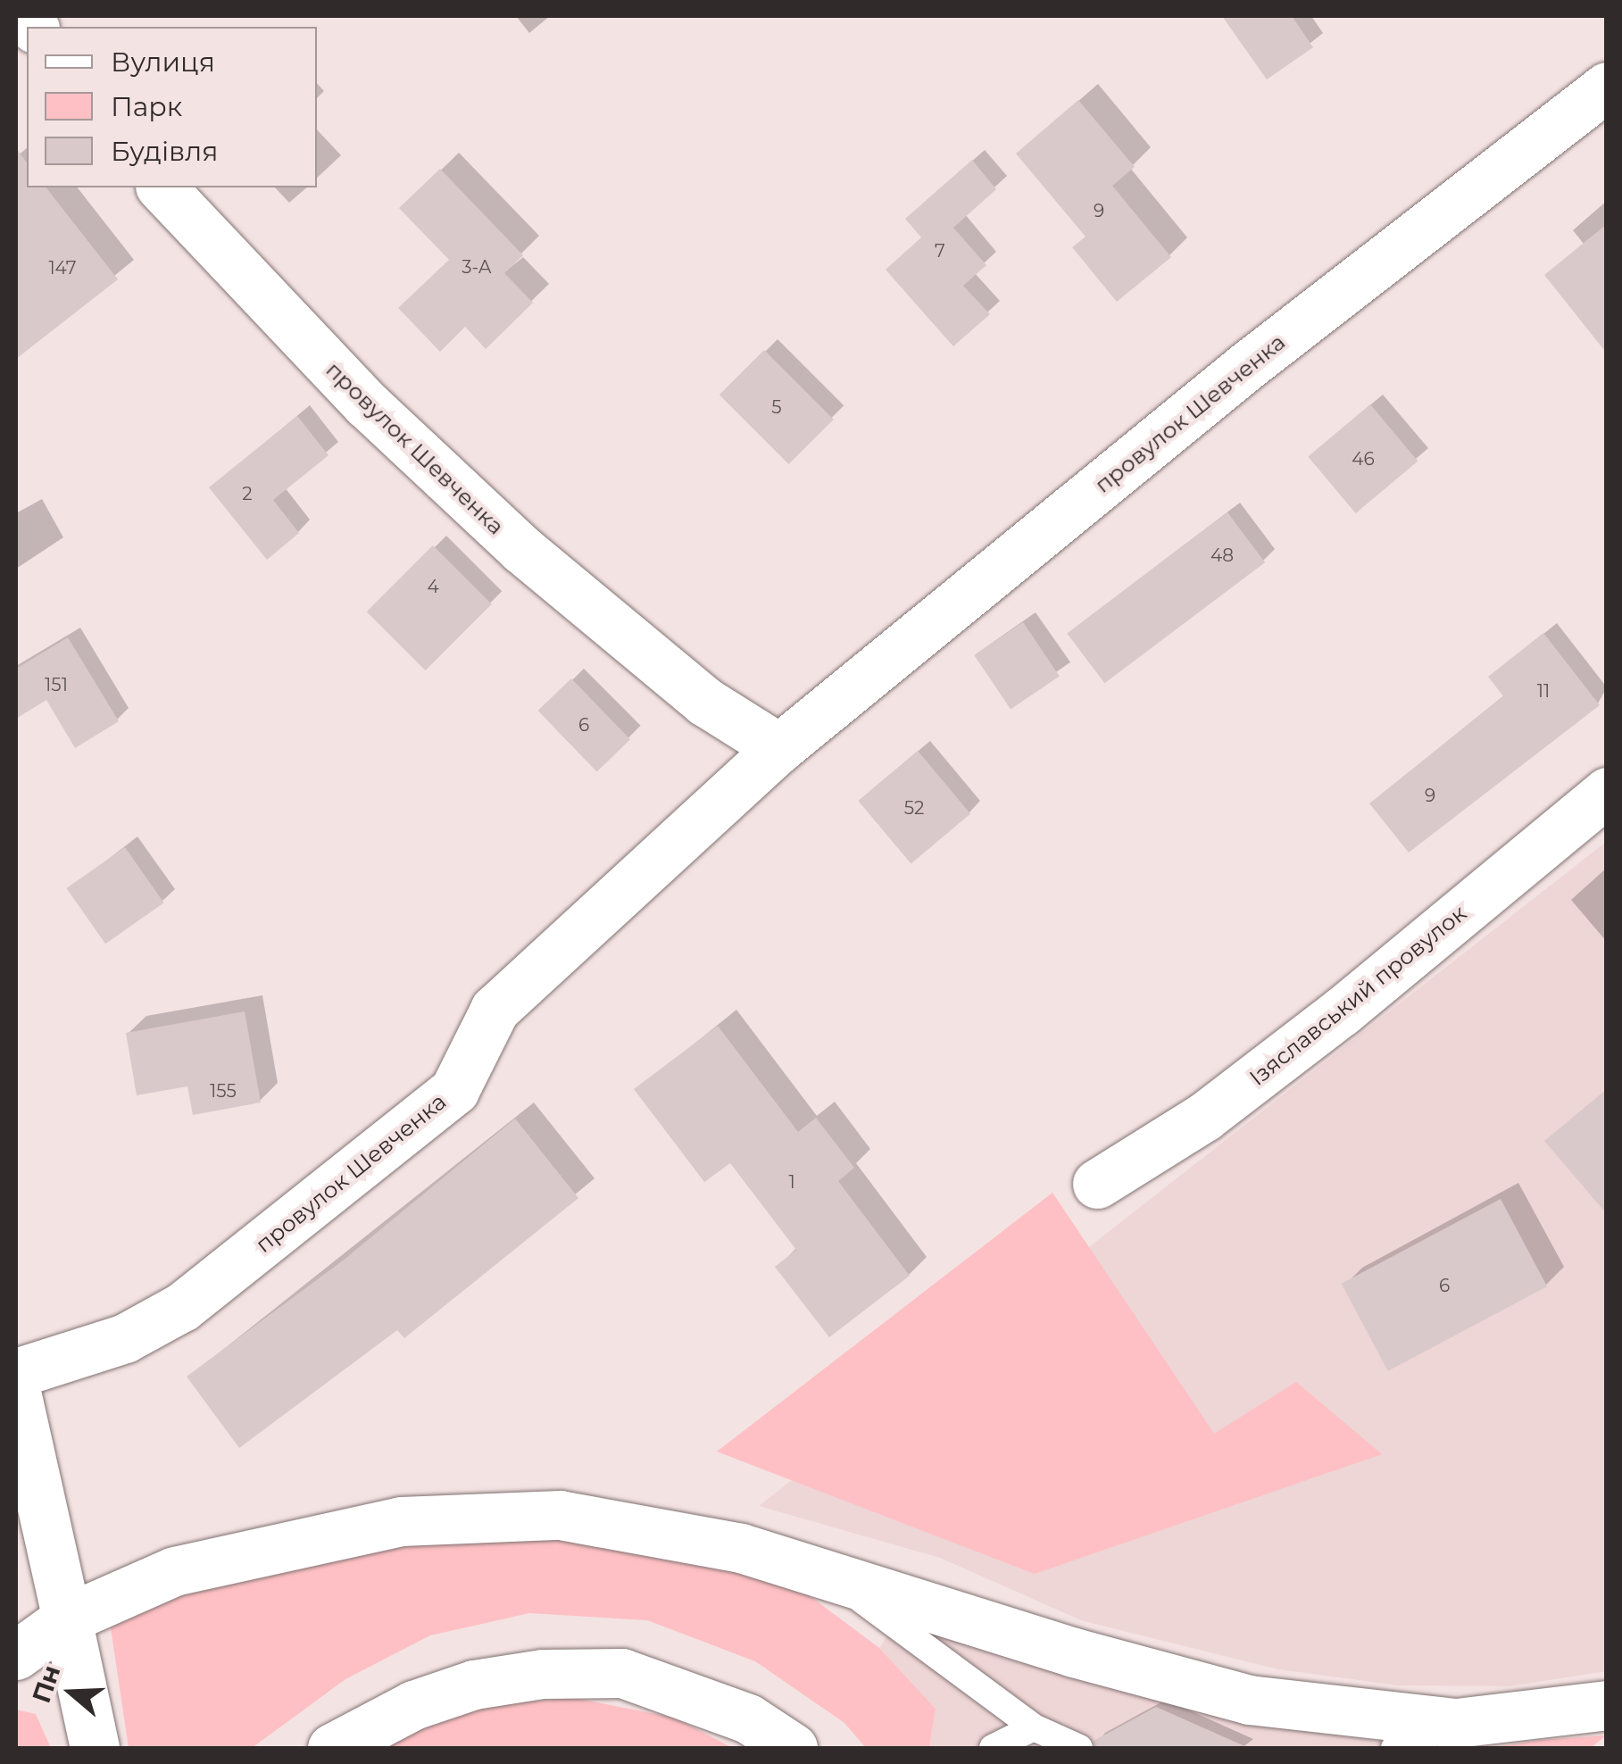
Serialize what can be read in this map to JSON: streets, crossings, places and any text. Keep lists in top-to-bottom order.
{
  "streets": {
    "street": ["провулок Шевченка", "Ізяславський провулок"]
  },
  "house_numbers": [
    "9",
    "7",
    "3-А",
    "147",
    "5",
    "46",
    "2",
    "48",
    "4",
    "151",
    "11",
    "6",
    "9",
    "52",
    "155",
    "1",
    "6"
  ],
  "legend": ["Вулиця", "Парк", "Будівля"],
  "north": "left"
}
